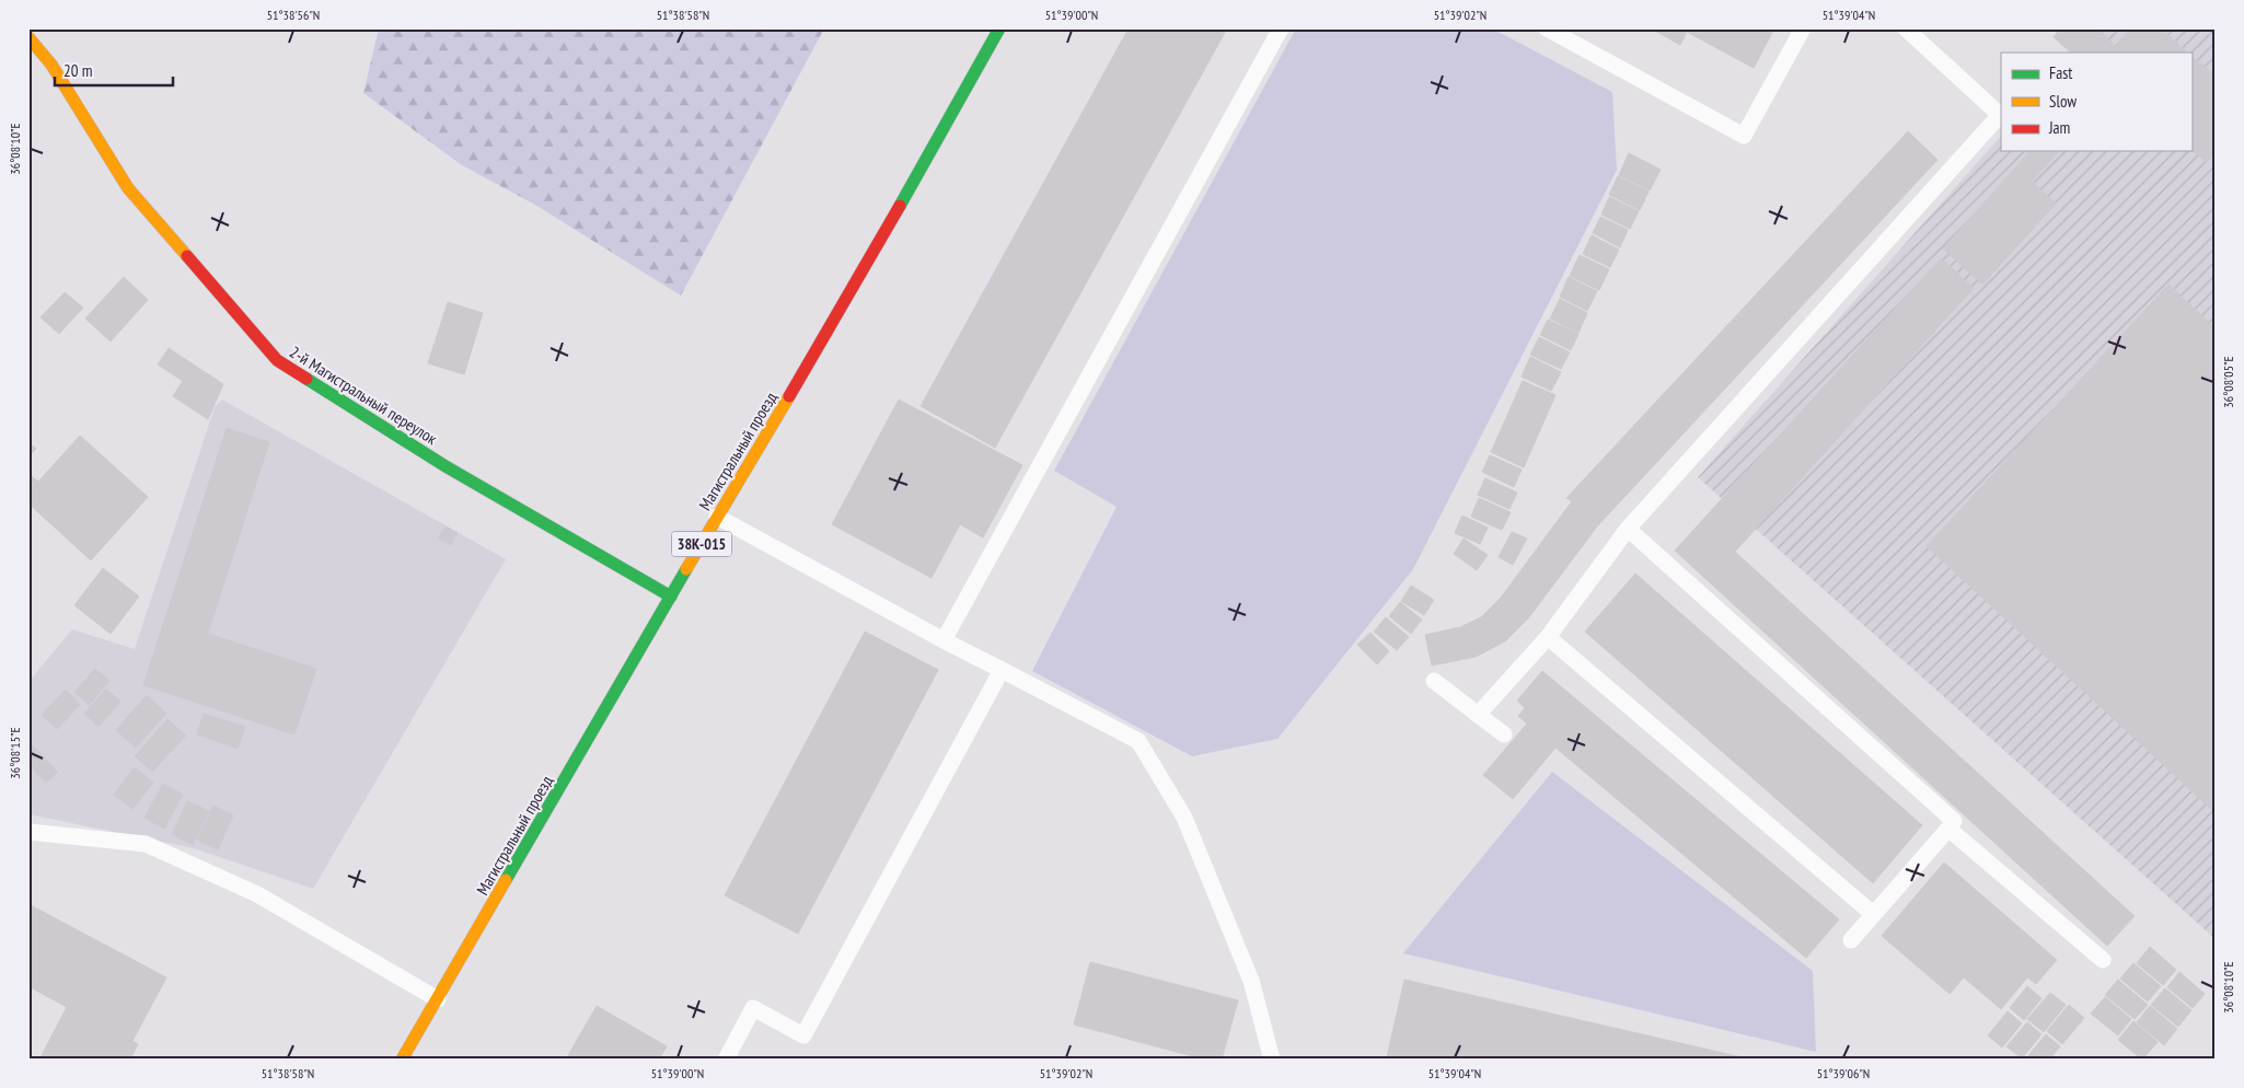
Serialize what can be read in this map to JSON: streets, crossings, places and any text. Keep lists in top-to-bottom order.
{
  "streets": {
    "main road": ["2-й Магистральный переулок", "Магистральный проезд", "38К-015"]
  },
  "crossings": [
    ["2-й Магистральный переулок", "Магистральный проезд"]
  ],
  "legend": ["Fast", "Slow", "Jam"],
  "scale_bar": "20 m",
  "coordinates": [
    "51°38'56\"N",
    "51°38'58\"N",
    "51°39'00\"N",
    "51°39'02\"N",
    "51°39'04\"N",
    "36°08'10\"E",
    "36°08'05\"E",
    "36°08'15\"E",
    "51°39'06\"N"
  ]
}
